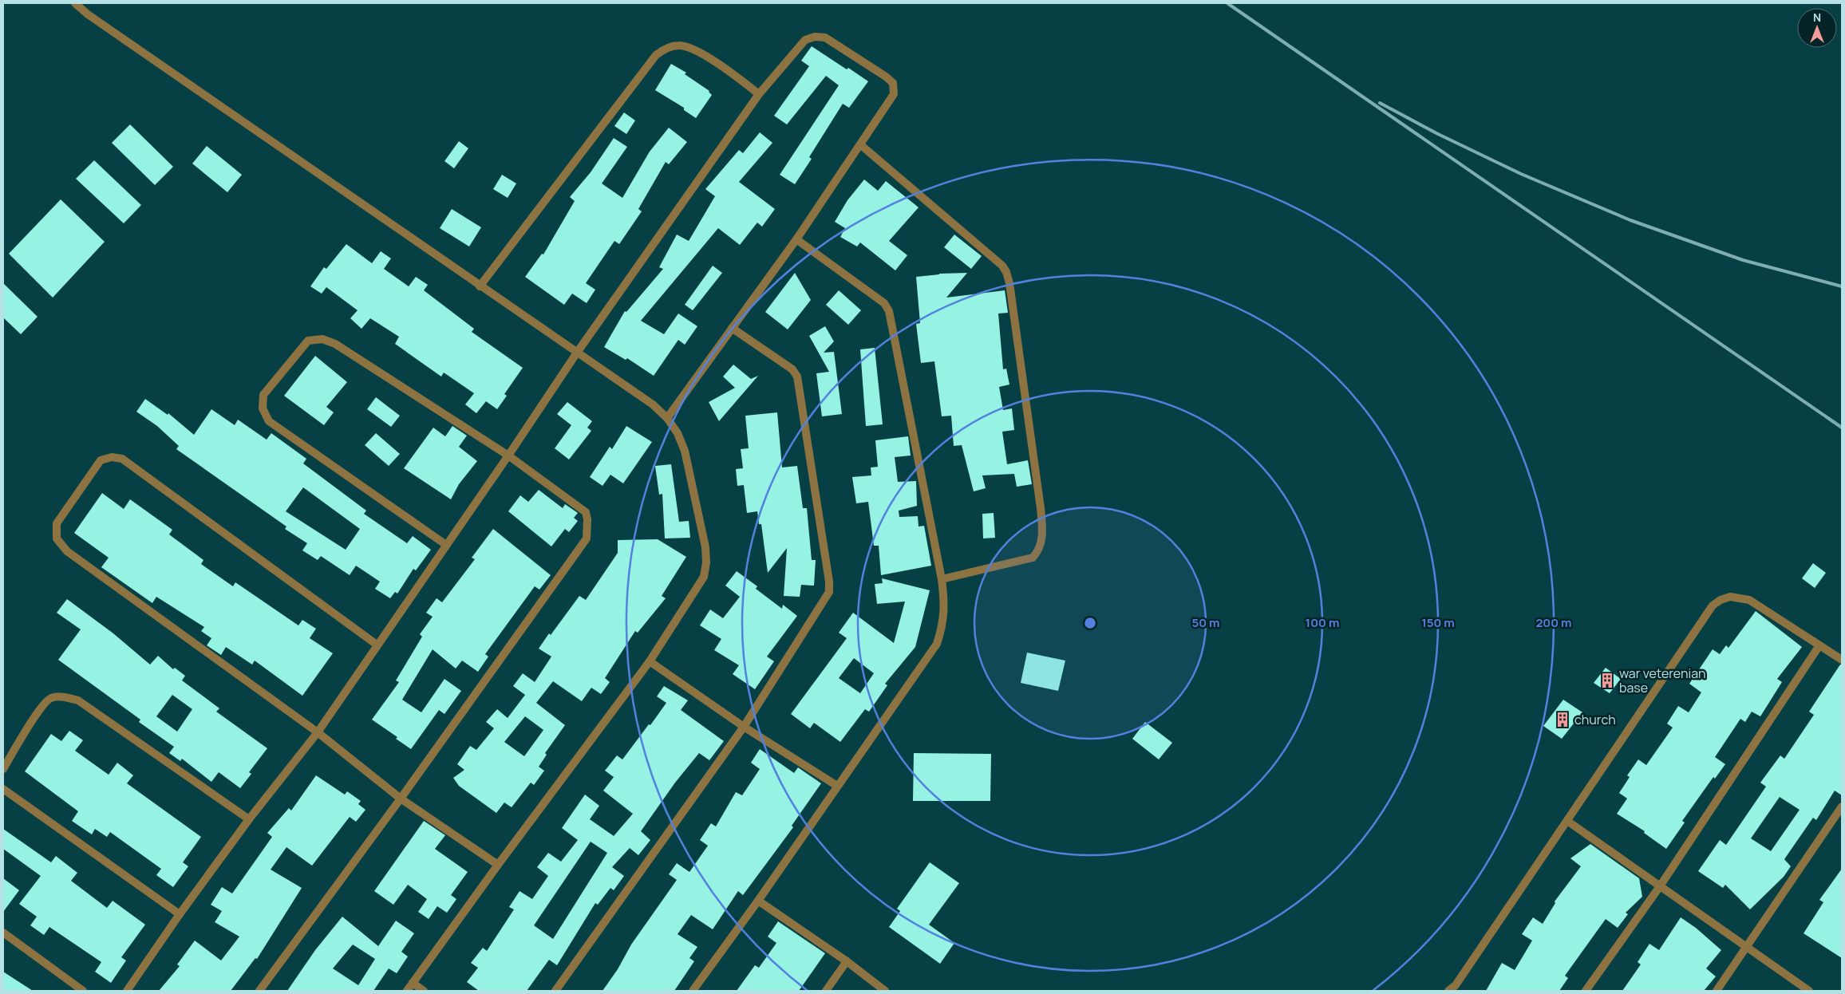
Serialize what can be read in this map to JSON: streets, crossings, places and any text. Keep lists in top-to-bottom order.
{
  "places": {
    "building": ["war veterenian base", "church"]
  },
  "north": "top",
  "rings": [
    "50 m",
    "100 m",
    "150 m",
    "200 m"
  ]
}
